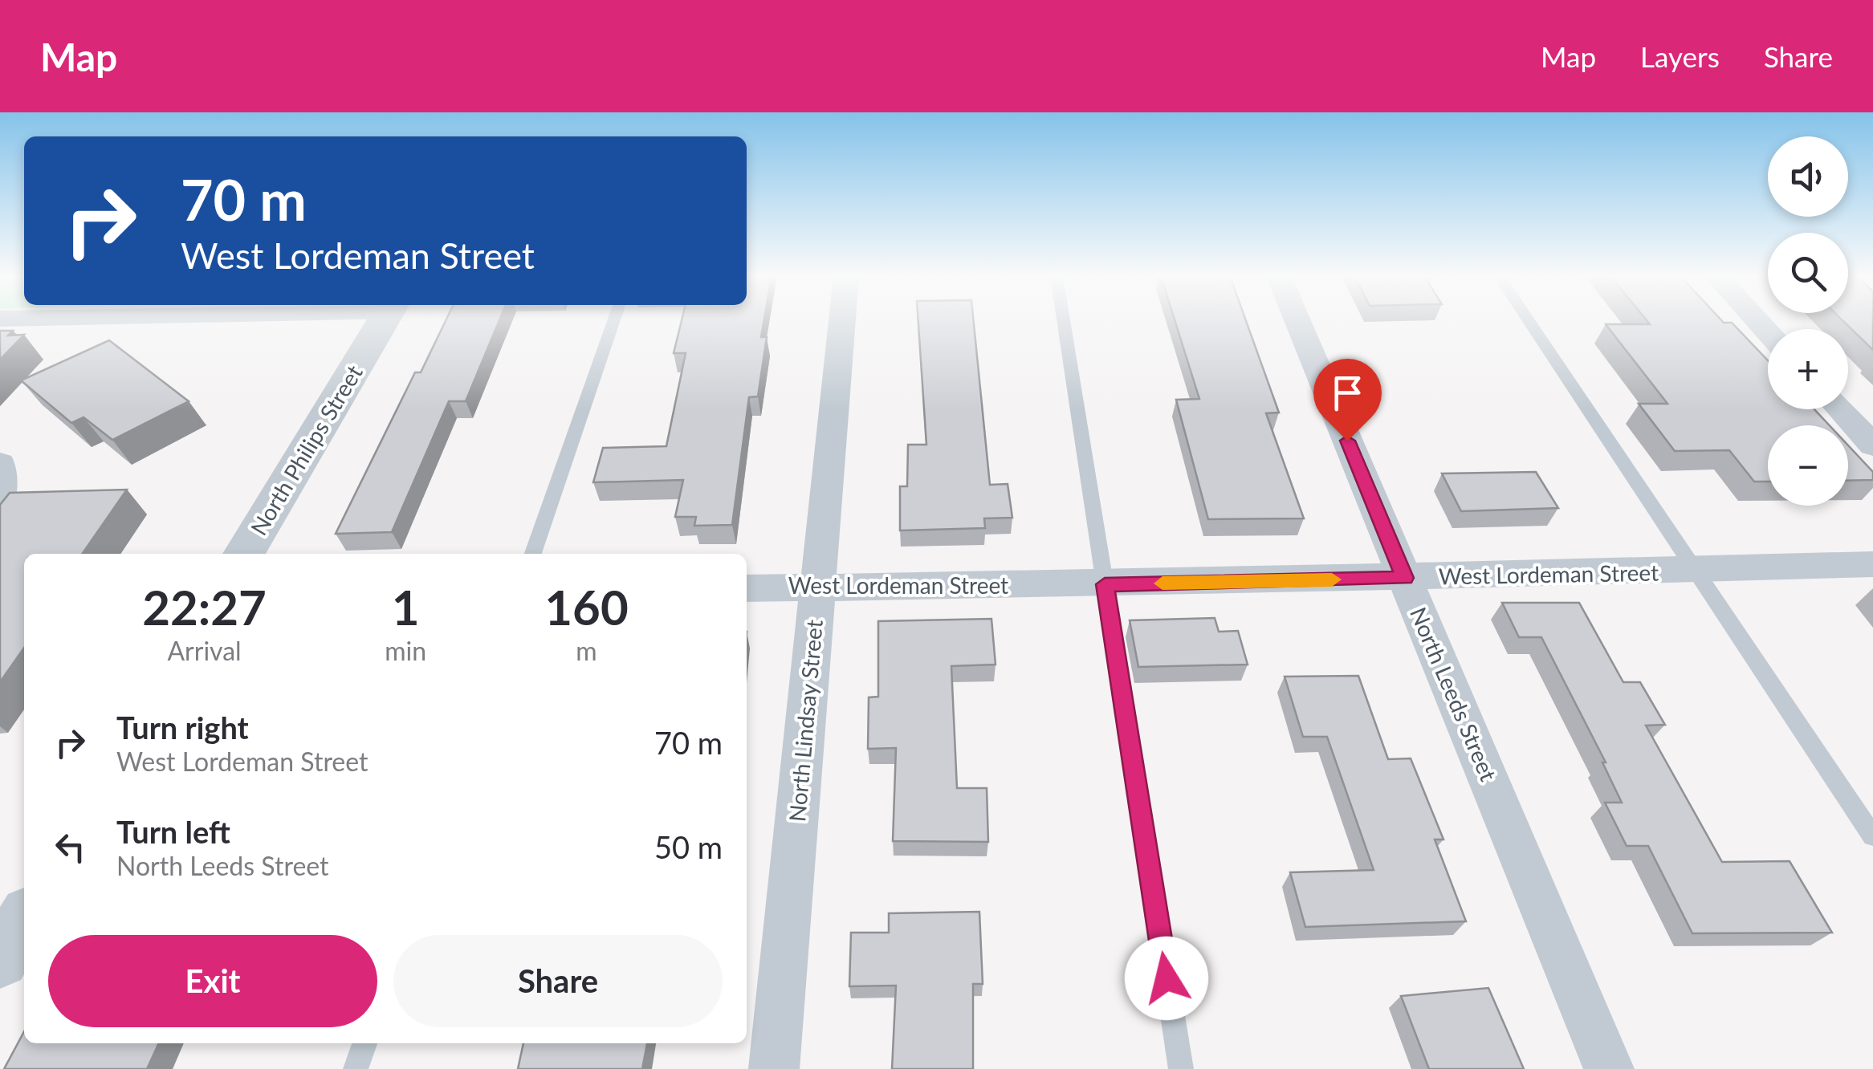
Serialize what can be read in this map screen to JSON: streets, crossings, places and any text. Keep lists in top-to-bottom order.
{
  "streets": {
    "street": [
      "North Philips Street",
      "West Lordeman Street",
      "North Leeds Street",
      "North Lindsay Street"
    ]
  },
  "crossings": [
    ["West Lordeman Street", "North Leeds Street"],
    ["West Lordeman Street", "North Lindsay Street"]
  ],
  "page": {
    "header": "Map",
    "nav": ["Map", "Layers", "Share"],
    "map_buttons": ["+", "−"],
    "turn": ["70 m", "West Lordeman Street"],
    "eta": [
      "22:27",
      "Arrival",
      "1",
      "min",
      "160",
      "m"
    ],
    "list": [
      {
        "name": "Turn right",
        "note": "West Lordeman Street",
        "value": "70 m"
      },
      {
        "name": "Turn left",
        "note": "North Leeds Street",
        "value": "50 m"
      }
    ],
    "buttons": ["Exit", "Share"]
  }
}
